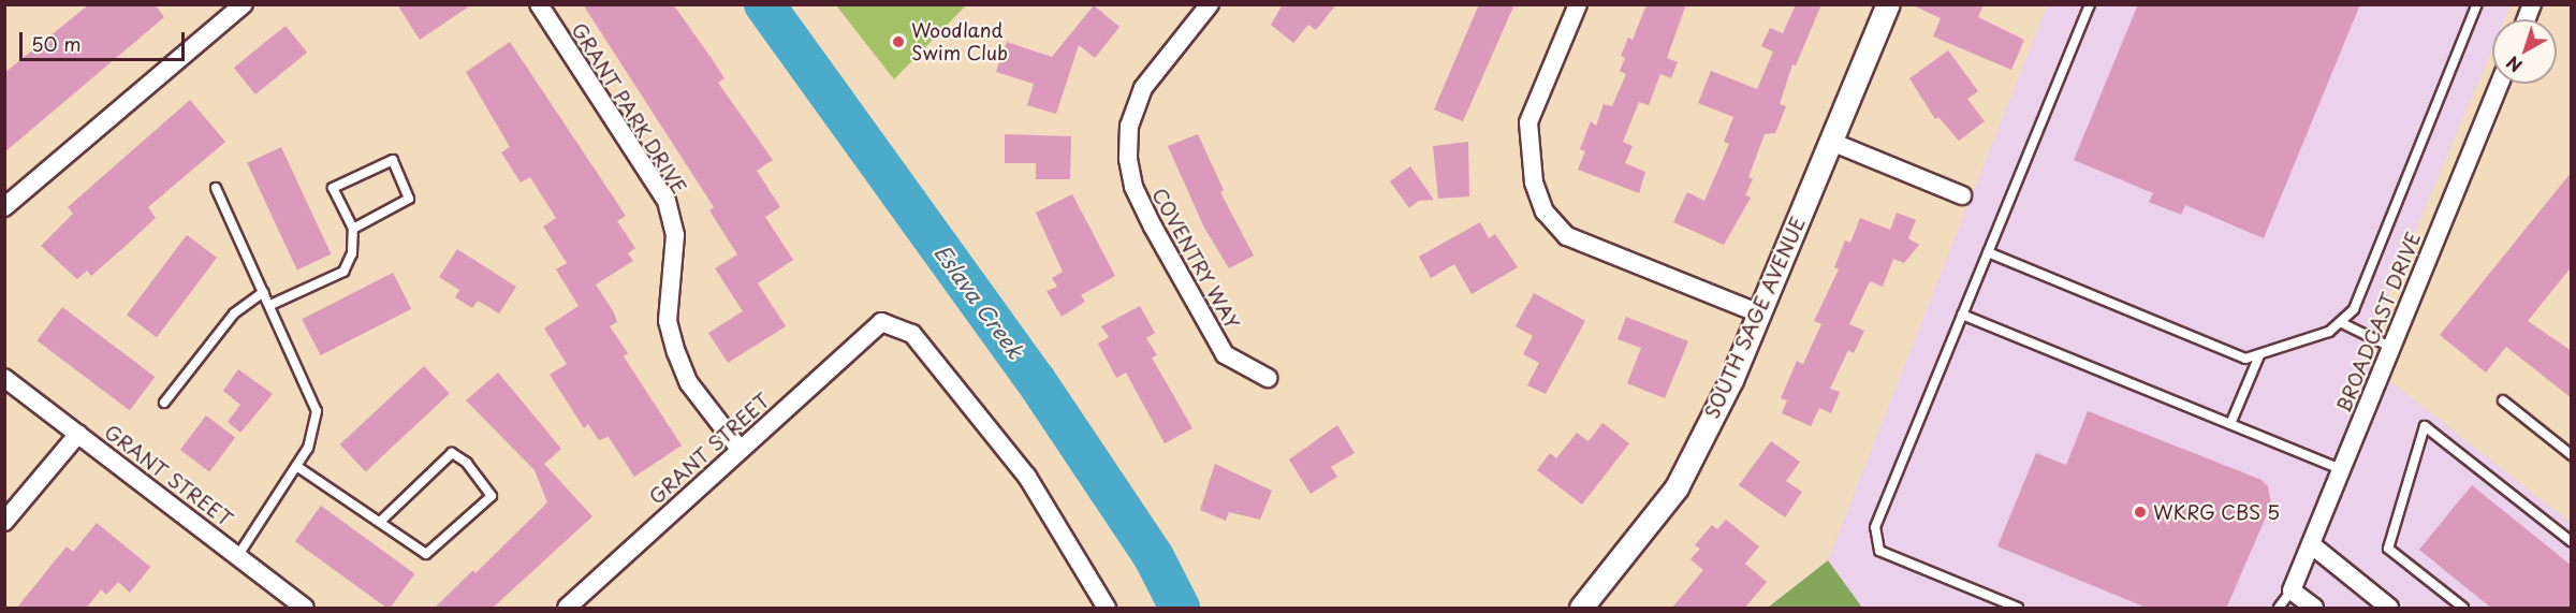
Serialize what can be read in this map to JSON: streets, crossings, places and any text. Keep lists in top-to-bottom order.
{
  "streets": {
    "street": [
      "GRANT PARK DRIVE",
      "COVENTRY WAY",
      "SOUTH SAGE AVENUE",
      "BROADCAST DRIVE",
      "GRANT STREET"
    ]
  },
  "crossings": [
    ["GRANT PARK DRIVE", "GRANT STREET"]
  ],
  "water": ["Eslava Creek"],
  "places": ["Woodland Swim Club", "WKRG CBS 5"],
  "scale_bar": "50 m",
  "north": "bottom left"
}
